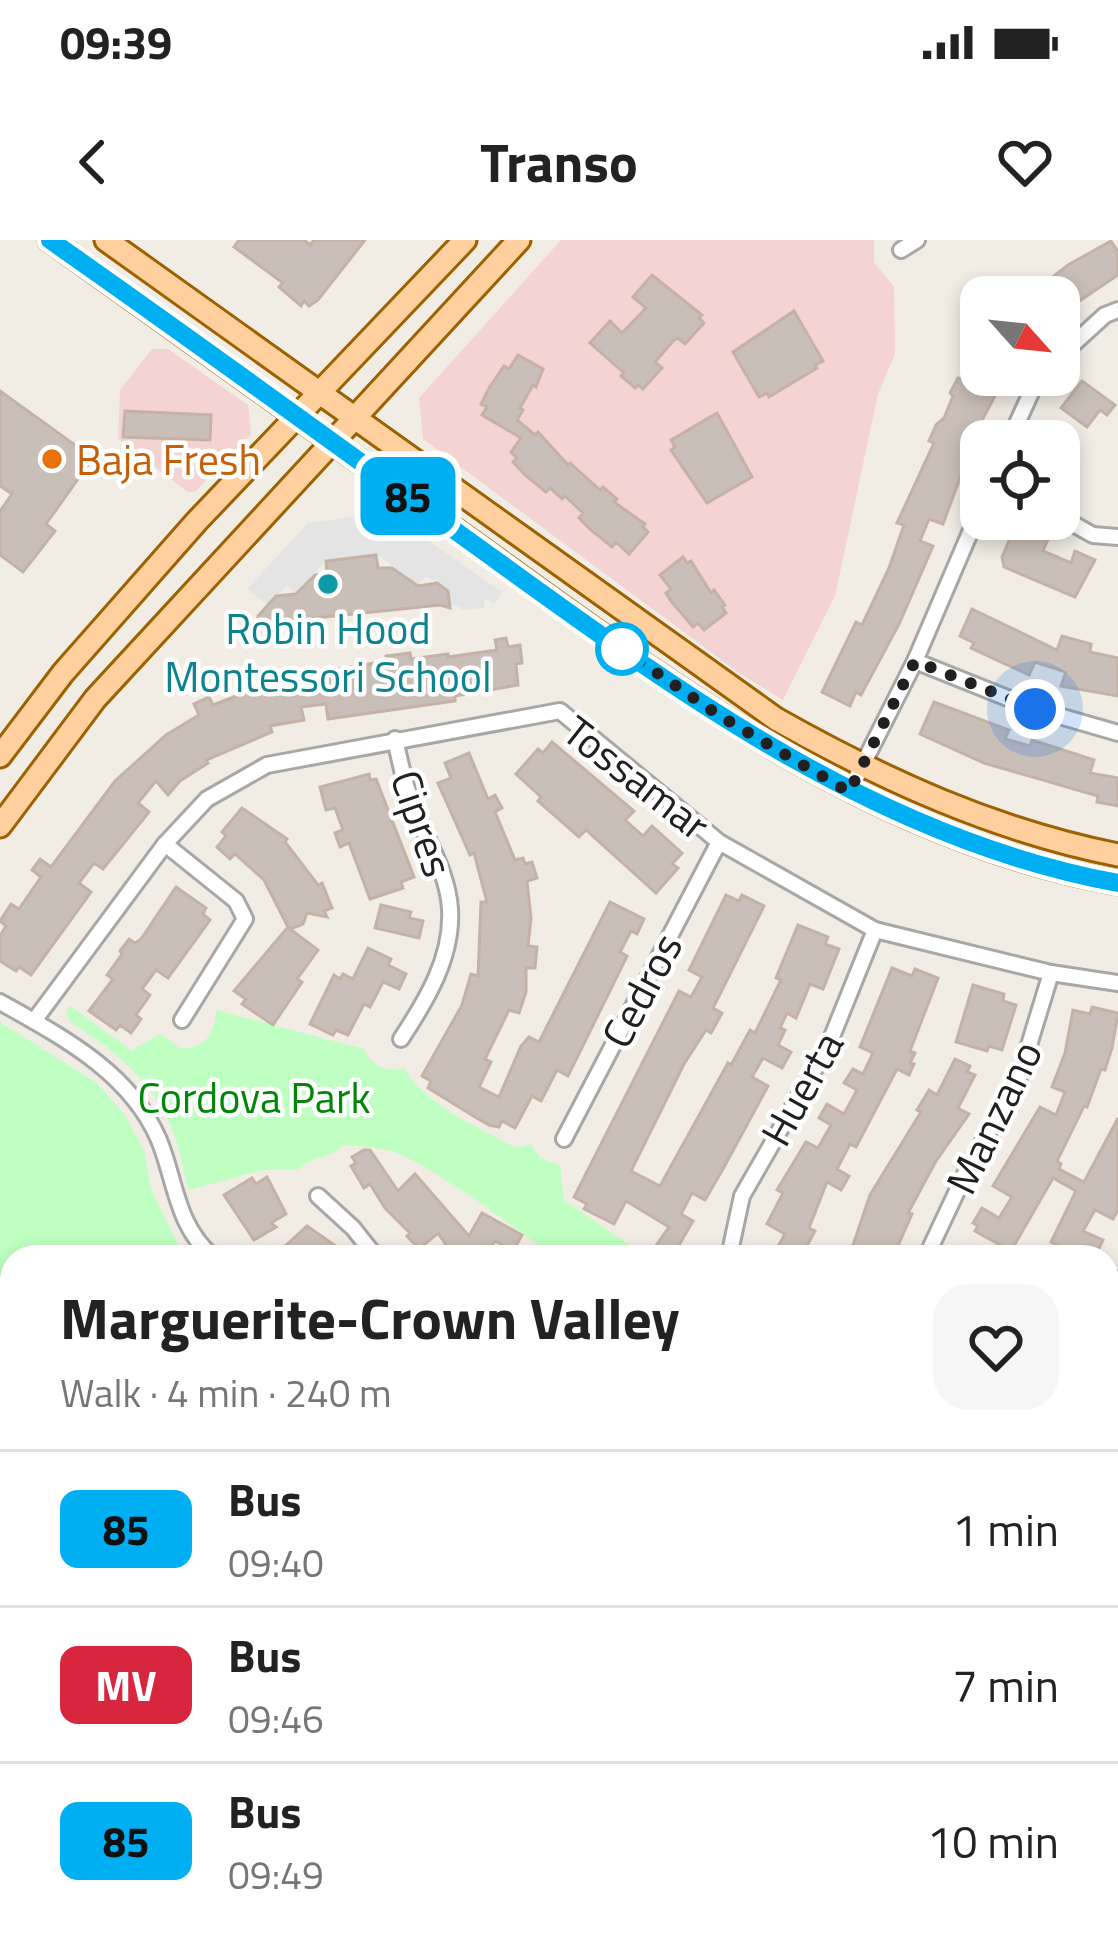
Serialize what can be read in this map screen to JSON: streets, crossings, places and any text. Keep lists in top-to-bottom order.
{
  "streets": {
    "street": [
      "Tossamar",
      "Cipres",
      "Cedros",
      "Huerta",
      "Manzano"
    ]
  },
  "crossings": [
    ["Tossamar", "Cipres"],
    ["Tossamar", "Cedros"],
    ["Tossamar", "Huerta"],
    ["Tossamar", "Manzano"]
  ],
  "parks": ["Cordova Park"],
  "places": ["Baja Fresh", "Robin Hood Montessori School"],
  "lines": ["bus line 85"],
  "north": "bottom right",
  "page": {
    "status": "09:39",
    "header": "Transo",
    "on_map": "85",
    "heading": ["Marguerite-Crown Valley", "Walk · 4 min · 240 m"],
    "list": [
      {
        "mark": "85",
        "name": "Bus",
        "note": "09:40",
        "value": "1 min"
      },
      {
        "mark": "MV",
        "name": "Bus",
        "note": "09:46",
        "value": "7 min"
      },
      {
        "mark": "85",
        "name": "Bus",
        "note": "09:49",
        "value": "10 min"
      }
    ]
  }
}
